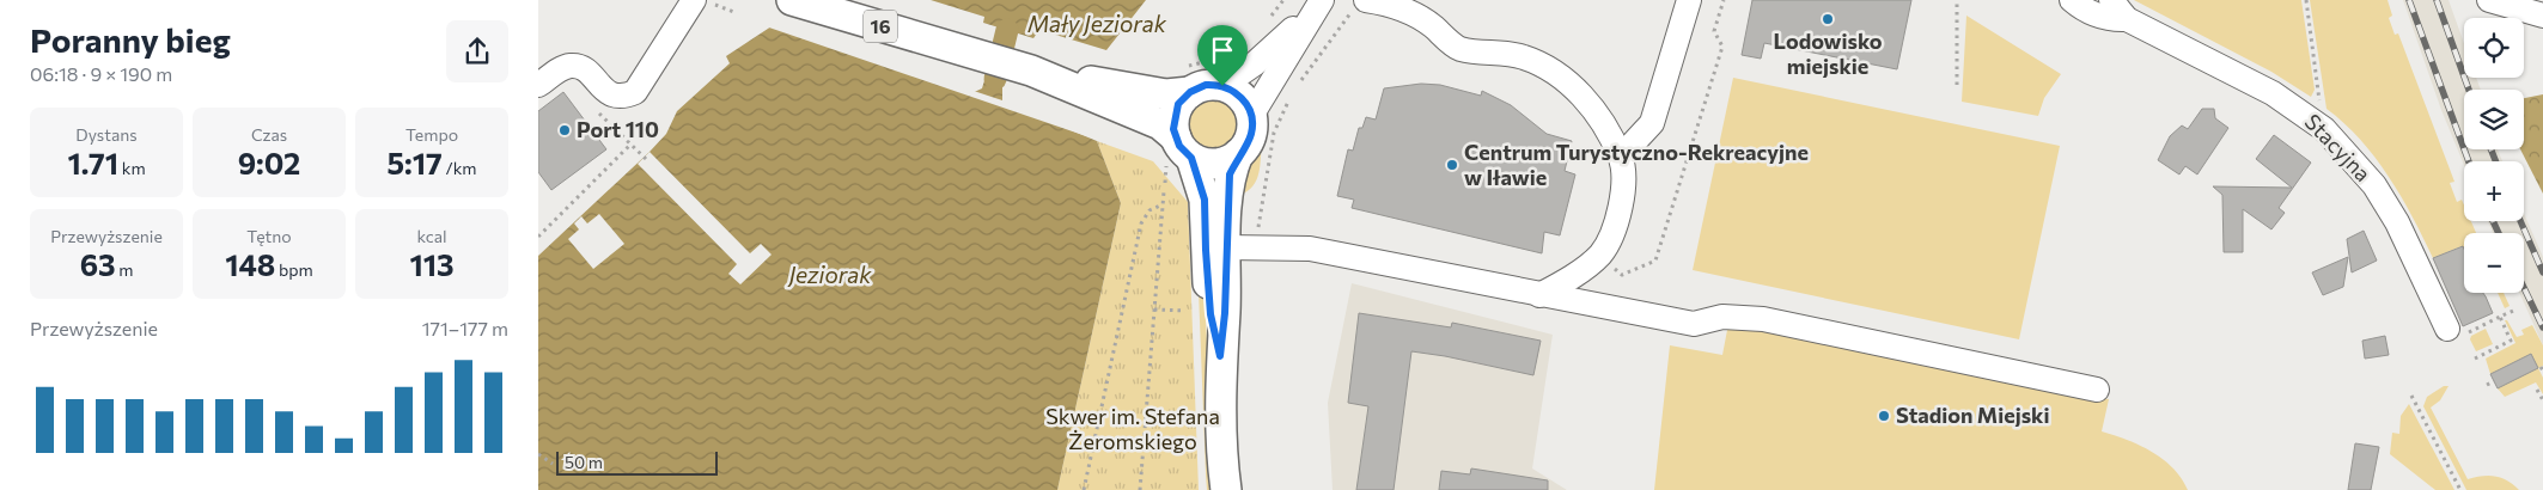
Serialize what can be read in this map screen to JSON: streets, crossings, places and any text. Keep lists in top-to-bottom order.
{
  "streets": {
    "main road": ["16"],
    "street": ["Stacyjna"]
  },
  "water": ["Mały Jeziorak", "Jeziorak"],
  "parks": ["Skwer im. Stefana Żeromskiego"],
  "places": [
    "Lodowisko miejskie",
    "Port 110",
    "Centrum Turystyczno-Rekreacyjne w Iławie",
    "Stadion Miejski"
  ],
  "scale_bar": "50 m",
  "page": {
    "heading": ["Poranny bieg", "06:18 · 9 × 190 m"],
    "map_buttons": ["+", "−"],
    "stats": [
      ["Dystans", "1.71 km"],
      ["Czas", "9:02"],
      ["Tempo", "5:17 /km"],
      ["Przewyższenie", "63 m"],
      ["Tętno", "148 bpm"],
      ["kcal", "113"]
    ],
    "chart": ["Przewyższenie", "171–177 m"],
    "scale": "50 m"
  }
}
